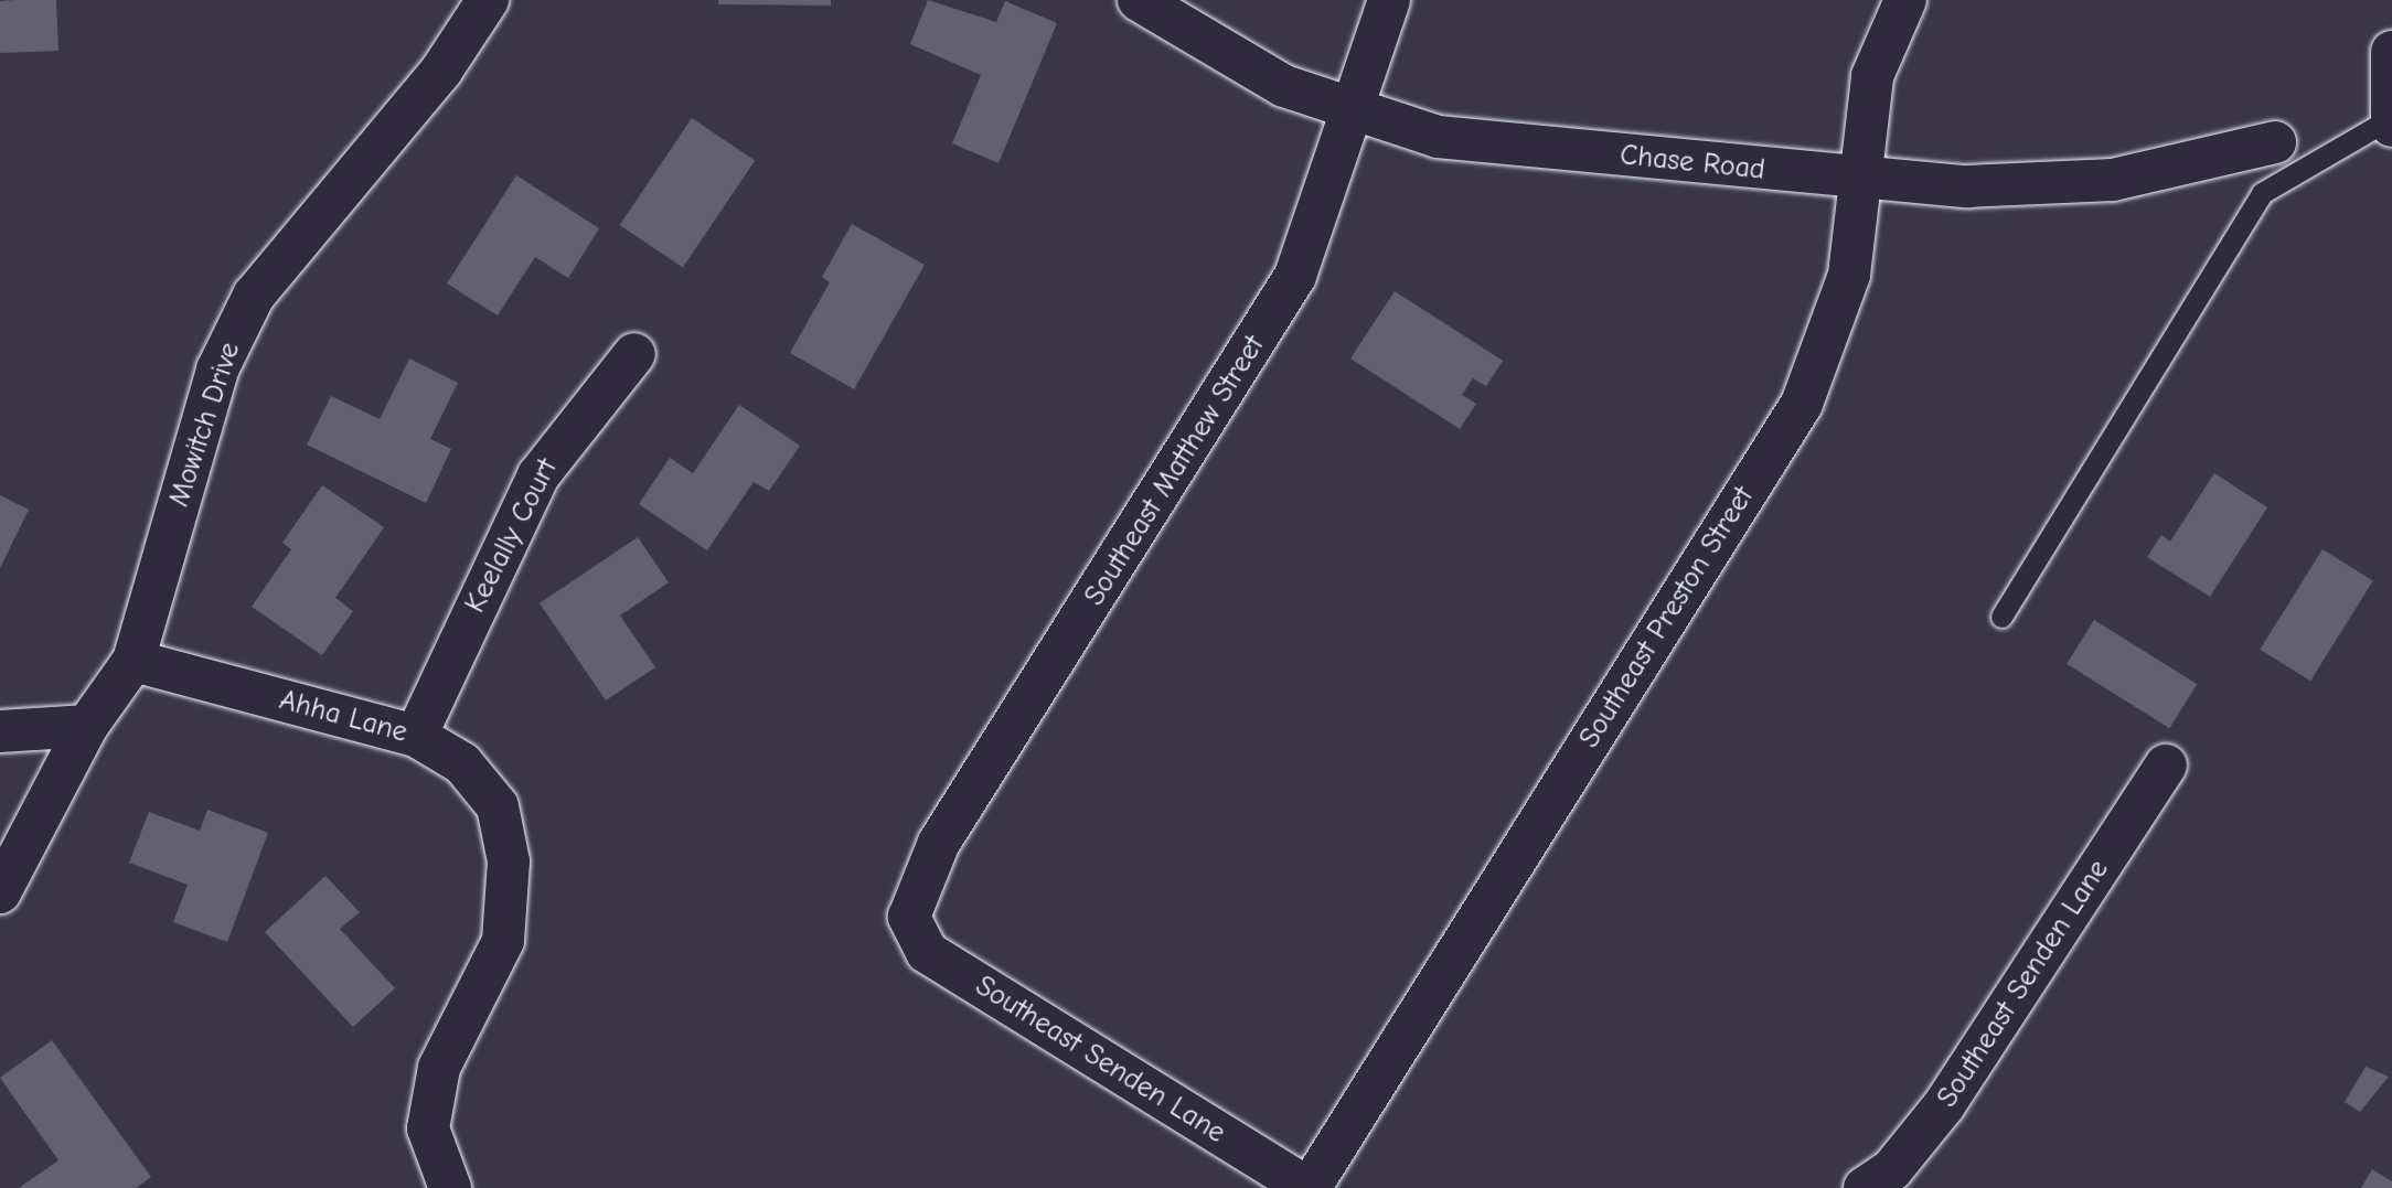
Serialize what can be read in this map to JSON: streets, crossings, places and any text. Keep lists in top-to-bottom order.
{
  "streets": {
    "street": [
      "Chase Road",
      "Mowitch Drive",
      "Southeast Matthew Street",
      "Keelally Court",
      "Southeast Preston Street",
      "Ahha Lane",
      "Southeast Senden Lane"
    ]
  },
  "crossings": [
    ["Chase Road", "Southeast Matthew Street"],
    ["Chase Road", "Southeast Preston Street"],
    ["Mowitch Drive", "Ahha Lane"],
    ["Southeast Matthew Street", "Southeast Senden Lane"],
    ["Keelally Court", "Ahha Lane"],
    ["Southeast Preston Street", "Southeast Senden Lane"]
  ]
}
